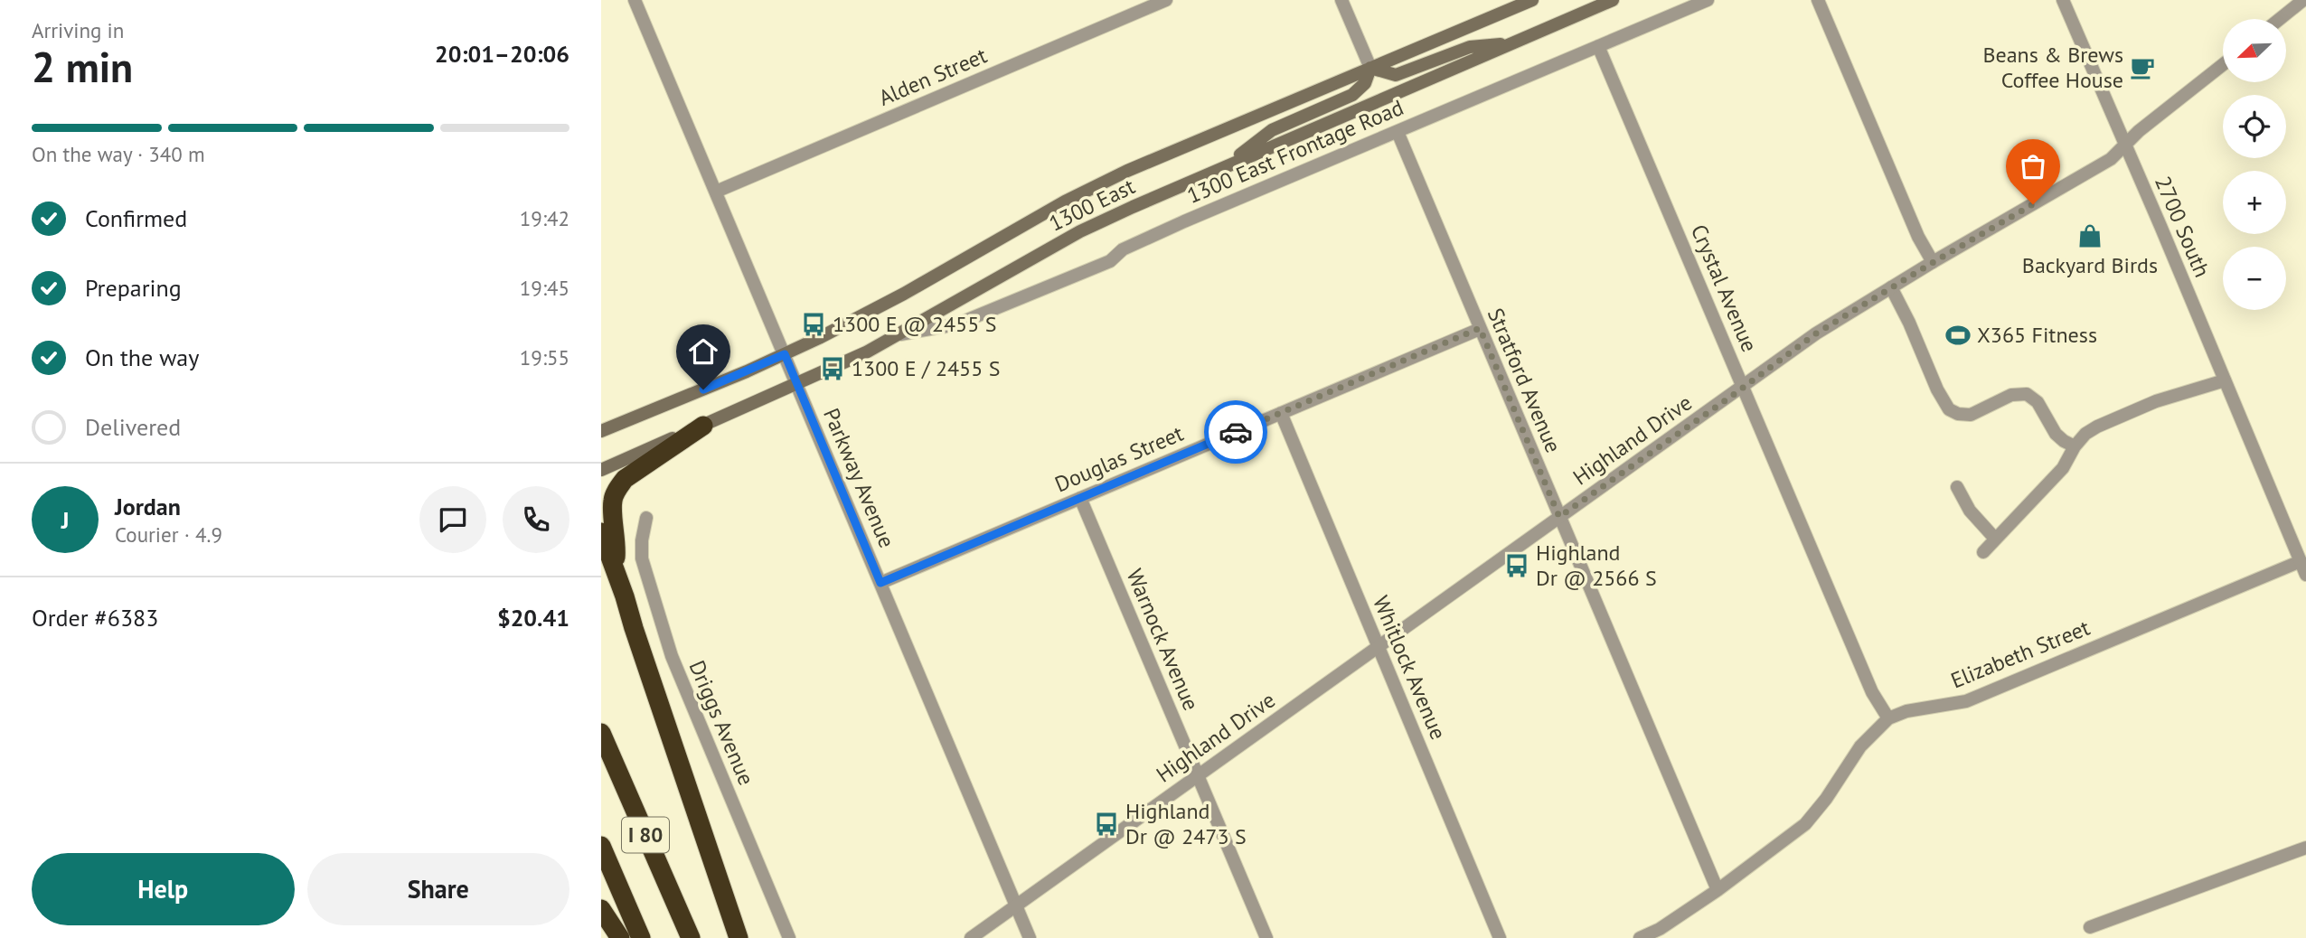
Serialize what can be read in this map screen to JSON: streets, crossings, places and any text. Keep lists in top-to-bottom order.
{
  "streets": {
    "highway": ["I 80"],
    "main road": ["1300 East"],
    "street": [
      "Alden Street",
      "1300 East Frontage Road",
      "2700 South",
      "Crystal Avenue",
      "Stratford Avenue",
      "Highland Drive",
      "Douglas Street",
      "Parkway Avenue",
      "Warnock Avenue",
      "Elizabeth Street",
      "Whitlock Avenue",
      "Driggs Avenue"
    ]
  },
  "crossings": [
    ["Alden Street", "Parkway Avenue"],
    ["1300 East Frontage Road", "1300 East"],
    ["1300 East Frontage Road", "Crystal Avenue"],
    ["1300 East Frontage Road", "Stratford Avenue"],
    ["1300 East", "Parkway Avenue"],
    ["2700 South", "Highland Drive"],
    ["2700 South", "Elizabeth Street"],
    ["Crystal Avenue", "Highland Drive"],
    ["Crystal Avenue", "Elizabeth Street"],
    ["Stratford Avenue", "Highland Drive"],
    ["Stratford Avenue", "Douglas Street"],
    ["Stratford Avenue", "Elizabeth Street"],
    ["Highland Drive", "Parkway Avenue"],
    ["Highland Drive", "Warnock Avenue"],
    ["Highland Drive", "Whitlock Avenue"],
    ["Douglas Street", "Parkway Avenue"],
    ["Douglas Street", "Warnock Avenue"],
    ["Douglas Street", "Whitlock Avenue"]
  ],
  "places": {
    "cafe": ["Beans & Brews Coffee House"],
    "shop": ["Backyard Birds"],
    "bus stop": [
      "1300 E @ 2455 S",
      "1300 E / 2455 S",
      "Highland Dr @ 2566 S",
      "Highland Dr @ 2473 S"
    ],
    "sports": ["X365 Fitness"]
  },
  "north": "bottom left",
  "page": {
    "heading": ["2 min", "Arriving in", "20:01–20:06"],
    "panel": [
      "Jordan",
      "Courier · 4.9",
      "Order #6383",
      "$20.41"
    ],
    "map_buttons": ["+", "−"],
    "bar": "On the way · 340 m",
    "list": [
      ["Confirmed", "19:42"],
      ["Preparing", "19:45"],
      ["On the way", "19:55"],
      "Delivered"
    ],
    "round": "J",
    "buttons": ["Help", "Share"]
  }
}
